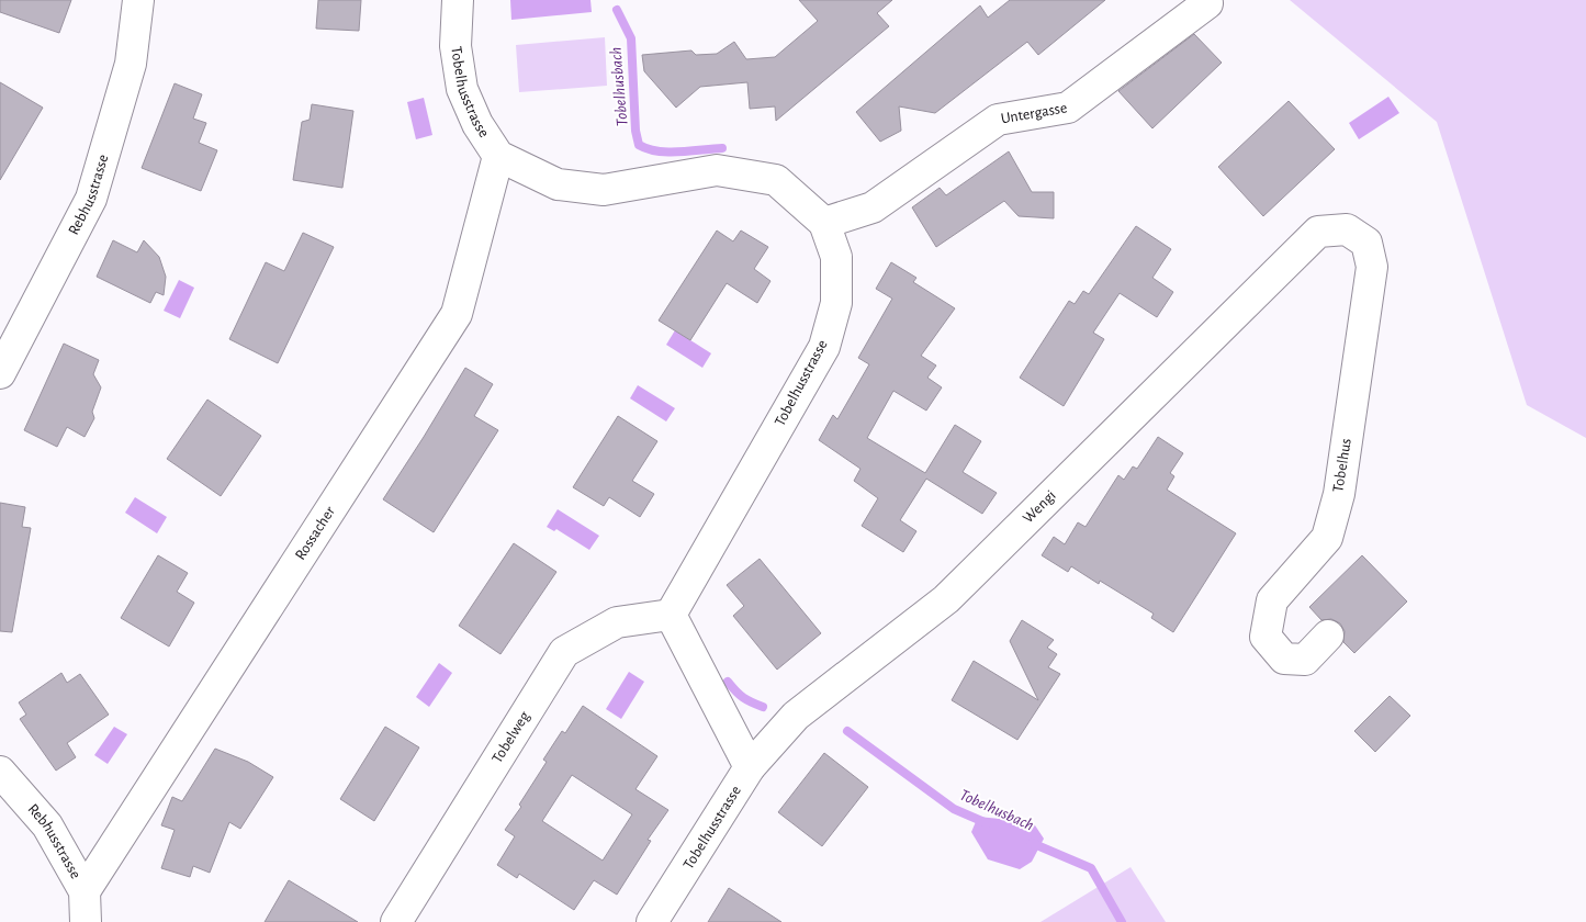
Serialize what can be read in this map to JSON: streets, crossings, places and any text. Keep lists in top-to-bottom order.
{
  "streets": {
    "street": [
      "Tobelhusstrasse",
      "Untergasse",
      "Rebhusstrasse",
      "Tobelhus",
      "Wengi",
      "Rossacher",
      "Tobelweg"
    ]
  },
  "crossings": [
    ["Tobelhusstrasse", "Untergasse"],
    ["Tobelhusstrasse", "Wengi"],
    ["Tobelhusstrasse", "Rossacher"],
    ["Tobelhusstrasse", "Tobelweg"],
    ["Rebhusstrasse", "Rossacher"],
    ["Tobelhus", "Wengi"]
  ],
  "water": ["Tobelhusbach"]
}
